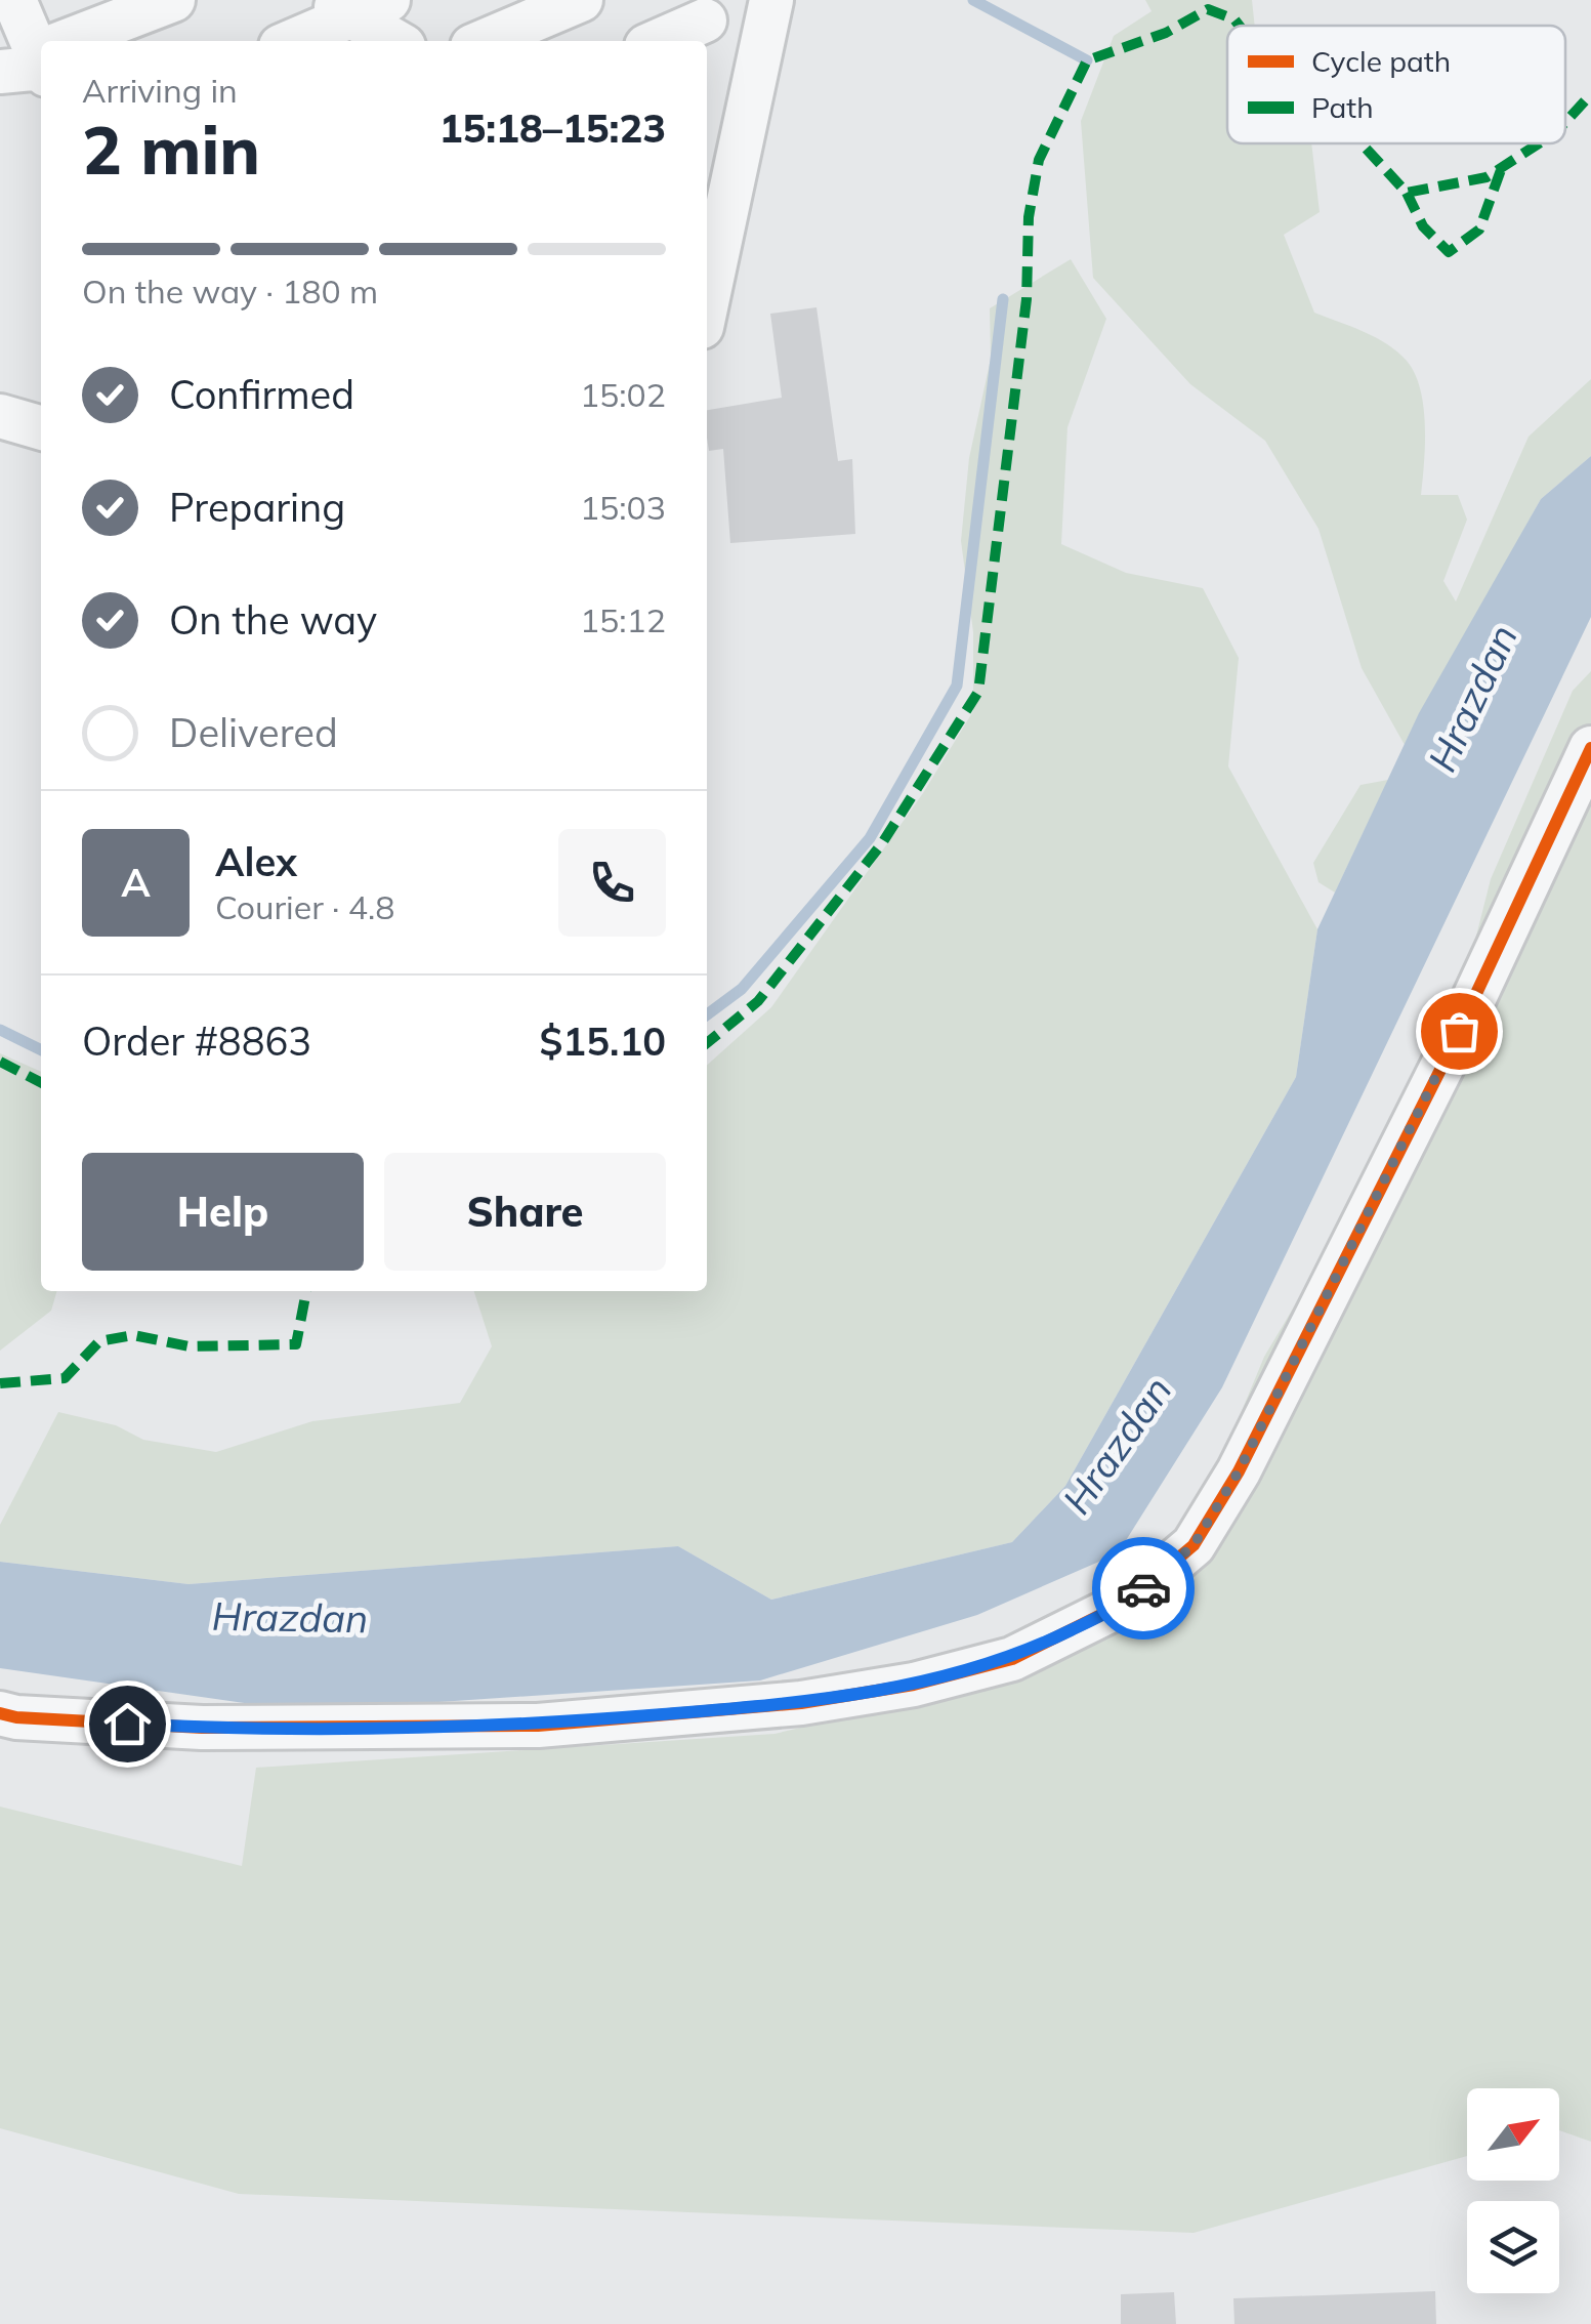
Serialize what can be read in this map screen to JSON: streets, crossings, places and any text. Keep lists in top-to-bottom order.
{
  "water": ["Hrazdan"],
  "legend": ["Cycle path", "Path"],
  "north": "top right",
  "page": {
    "heading": ["2 min", "Arriving in", "15:18–15:23"],
    "panel": [
      "Alex",
      "Courier · 4.8",
      "Order #8863",
      "$15.10"
    ],
    "bar": "On the way · 180 m",
    "list": [
      ["Confirmed", "15:02"],
      ["Preparing", "15:03"],
      ["On the way", "15:12"],
      "Delivered"
    ],
    "round": "A",
    "buttons": ["Help", "Share"]
  }
}
